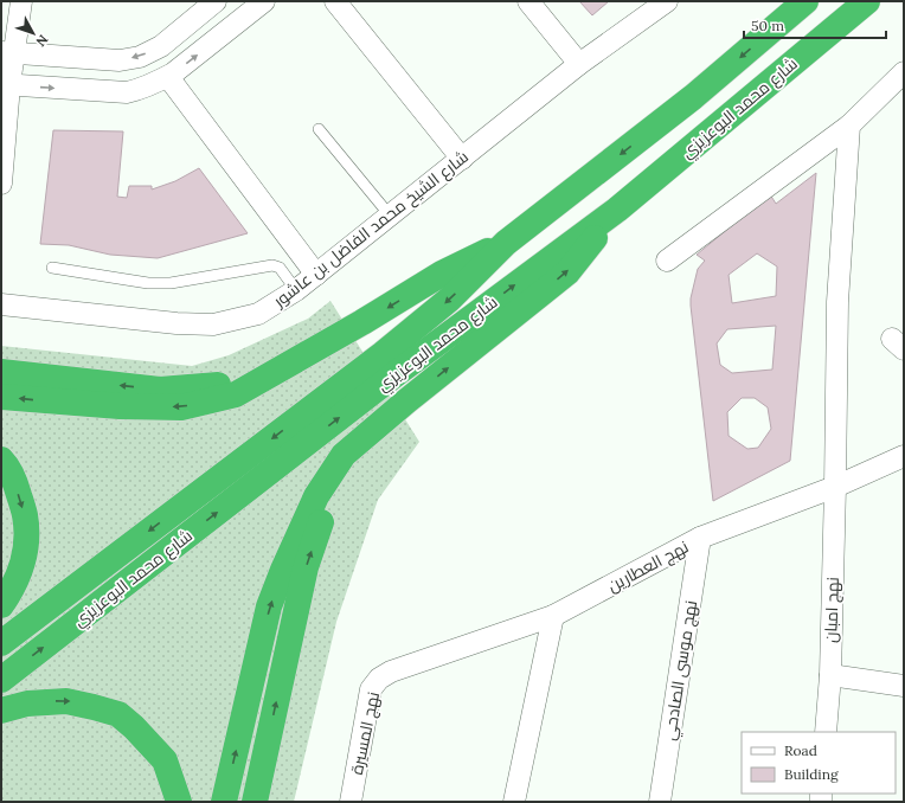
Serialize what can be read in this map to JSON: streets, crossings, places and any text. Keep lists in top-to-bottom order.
{
  "streets": {
    "highway": ["شارع محمد البوعزيزي"],
    "street": [
      "شارع الشيخ محمد الفاضل بن عاشور",
      "نهج العطارين",
      "نهج امبان",
      "نهج موسى الصادحي",
      "نهج المسيرة"
    ]
  },
  "crossings": [
    ["نهج العطارين", "نهج امبان"],
    ["نهج العطارين", "نهج موسى الصادحي"],
    ["نهج العطارين", "نهج المسيرة"]
  ],
  "legend": ["Road", "Building"],
  "scale_bar": "50 m",
  "north": "bottom right"
}
